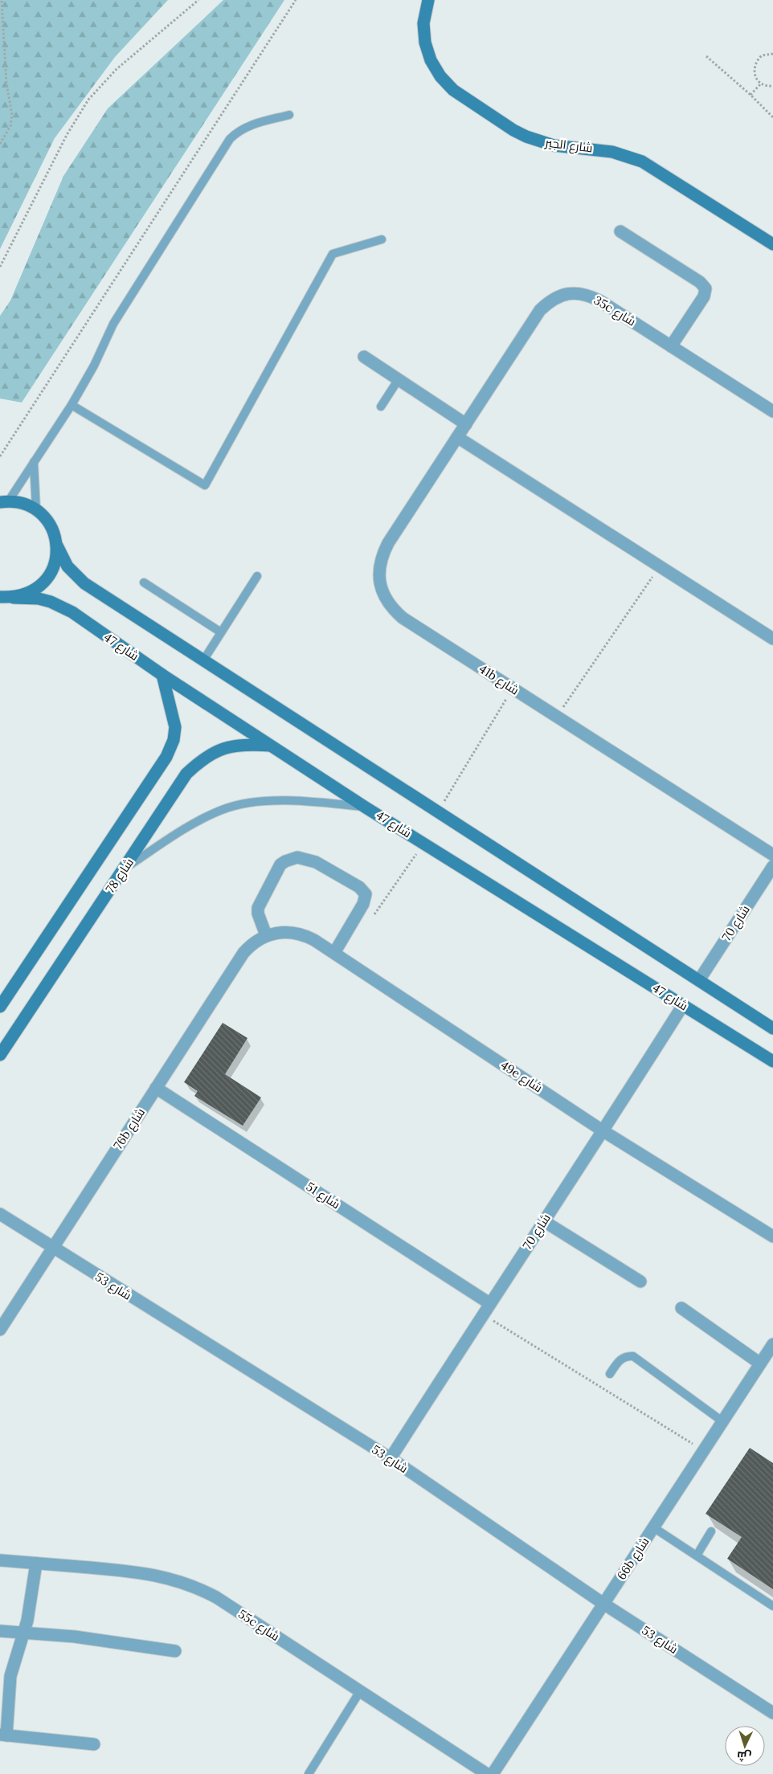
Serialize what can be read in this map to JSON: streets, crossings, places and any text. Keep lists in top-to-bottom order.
{
  "streets": {
    "street": [
      "شارع الجير",
      "35c شارع",
      "شارع 47",
      "41b شارع",
      "شارع 78",
      "شارع 70",
      "49e شارع",
      "76b شارع",
      "شارع 51",
      "شارع 53",
      "66b شارع",
      "55c شارع"
    ]
  },
  "crossings": [
    ["35c شارع", "41b شارع"],
    ["شارع 47", "شارع 78"],
    ["شارع 47", "شارع 70"],
    ["شارع 70", "49e شارع"],
    ["شارع 70", "شارع 51"],
    ["شارع 70", "شارع 53"],
    ["49e شارع", "76b شارع"],
    ["76b شارع", "شارع 51"],
    ["76b شارع", "شارع 53"],
    ["شارع 53", "66b شارع"]
  ],
  "north": "bottom"
}
